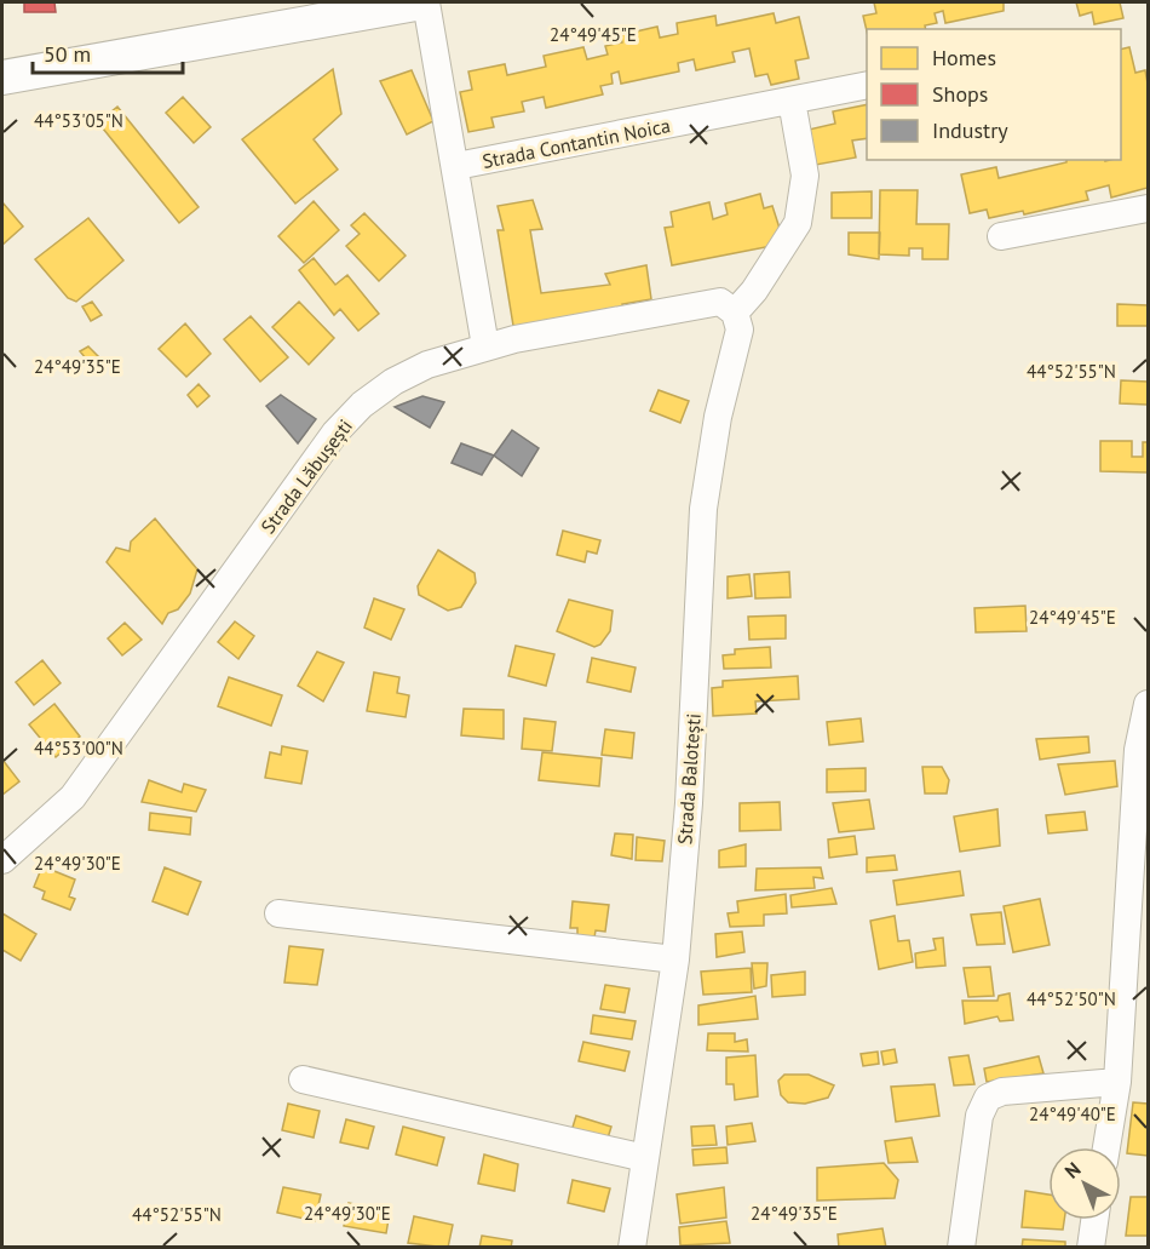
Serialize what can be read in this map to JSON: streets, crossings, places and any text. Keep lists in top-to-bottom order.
{
  "streets": {
    "street": ["Strada Contantin Noica", "Strada Lăbușești", "Strada Balotești"]
  },
  "legend": ["Homes", "Shops", "Industry"],
  "scale_bar": "50 m",
  "north": "top left",
  "coordinates": [
    "24°49'45\"E",
    "44°53'05\"N",
    "24°49'35\"E",
    "44°52'55\"N",
    "44°53'00\"N",
    "24°49'30\"E",
    "44°52'50\"N",
    "24°49'40\"E"
  ]
}
